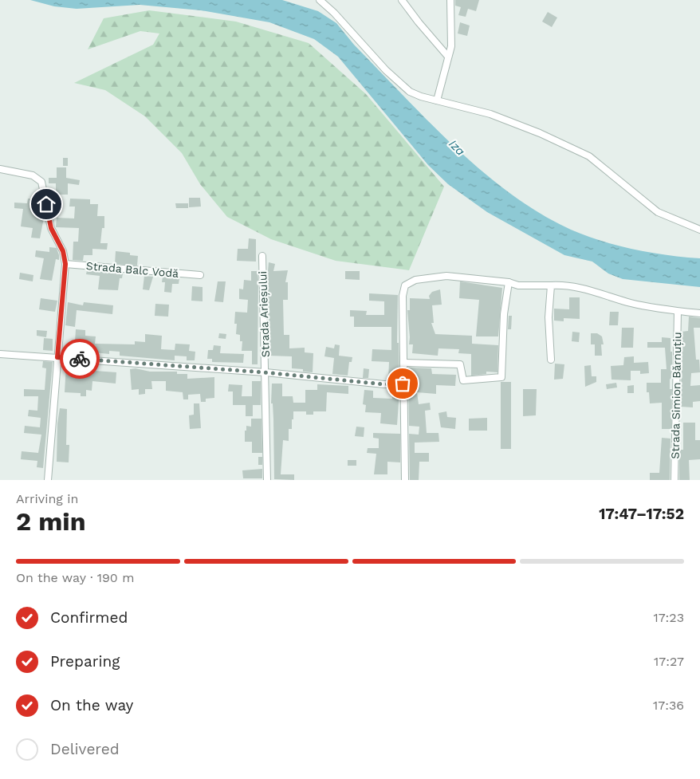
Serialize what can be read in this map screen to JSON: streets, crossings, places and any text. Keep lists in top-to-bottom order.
{
  "streets": {
    "street": ["Strada Balc Vodă", "Strada Arieșului", "Strada Simion Bărnuțiu"]
  },
  "water": ["Iza"],
  "page": {
    "heading": ["2 min", "Arriving in", "17:47–17:52"],
    "bar": "On the way · 190 m",
    "list": [
      ["Confirmed", "17:23"],
      ["Preparing", "17:27"],
      ["On the way", "17:36"],
      "Delivered"
    ]
  }
}
